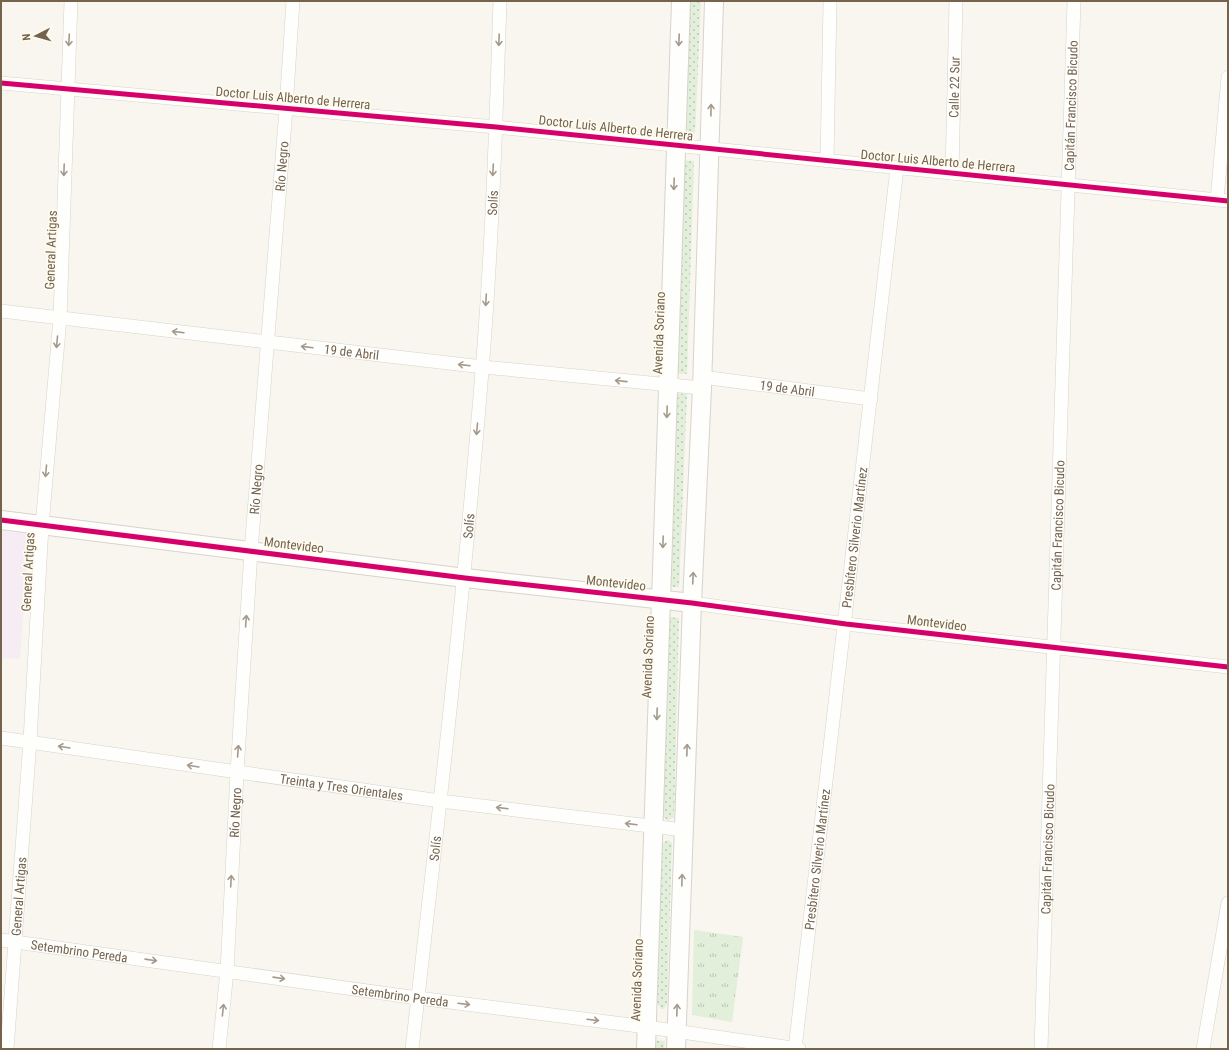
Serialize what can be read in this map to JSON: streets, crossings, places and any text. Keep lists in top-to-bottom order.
{
  "streets": {
    "street": [
      "Calle 22 Sur",
      "Doctor Luis Alberto de Herrera",
      "Capitán Francisco Bicudo",
      "Río Negro",
      "Solís",
      "General Artigas",
      "Avenida Soriano",
      "19 de Abril",
      "Presbítero Silverio Martínez",
      "Montevideo",
      "Treinta y Tres Orientales",
      "Setembrino Pereda"
    ]
  },
  "crossings": [
    ["Calle 22 Sur", "Doctor Luis Alberto de Herrera"],
    ["Doctor Luis Alberto de Herrera", "Capitán Francisco Bicudo"],
    ["Doctor Luis Alberto de Herrera", "Río Negro"],
    ["Doctor Luis Alberto de Herrera", "Solís"],
    ["Doctor Luis Alberto de Herrera", "General Artigas"],
    ["Doctor Luis Alberto de Herrera", "Avenida Soriano"],
    ["Doctor Luis Alberto de Herrera", "Presbítero Silverio Martínez"],
    ["Capitán Francisco Bicudo", "Montevideo"],
    ["Río Negro", "19 de Abril"],
    ["Río Negro", "Montevideo"],
    ["Río Negro", "Treinta y Tres Orientales"],
    ["Río Negro", "Setembrino Pereda"],
    ["Solís", "19 de Abril"],
    ["Solís", "Montevideo"],
    ["Solís", "Treinta y Tres Orientales"],
    ["Solís", "Setembrino Pereda"],
    ["General Artigas", "19 de Abril"],
    ["General Artigas", "Montevideo"],
    ["General Artigas", "Treinta y Tres Orientales"],
    ["General Artigas", "Setembrino Pereda"],
    ["Avenida Soriano", "19 de Abril"],
    ["Avenida Soriano", "Montevideo"],
    ["Avenida Soriano", "Treinta y Tres Orientales"],
    ["Avenida Soriano", "Setembrino Pereda"],
    ["19 de Abril", "Presbítero Silverio Martínez"],
    ["Presbítero Silverio Martínez", "Montevideo"],
    ["Presbítero Silverio Martínez", "Setembrino Pereda"]
  ],
  "one_way": [
    "Río Negro",
    "Solís",
    "General Artigas",
    "19 de Abril",
    "Treinta y Tres Orientales",
    "Setembrino Pereda"
  ],
  "north": "left"
}
